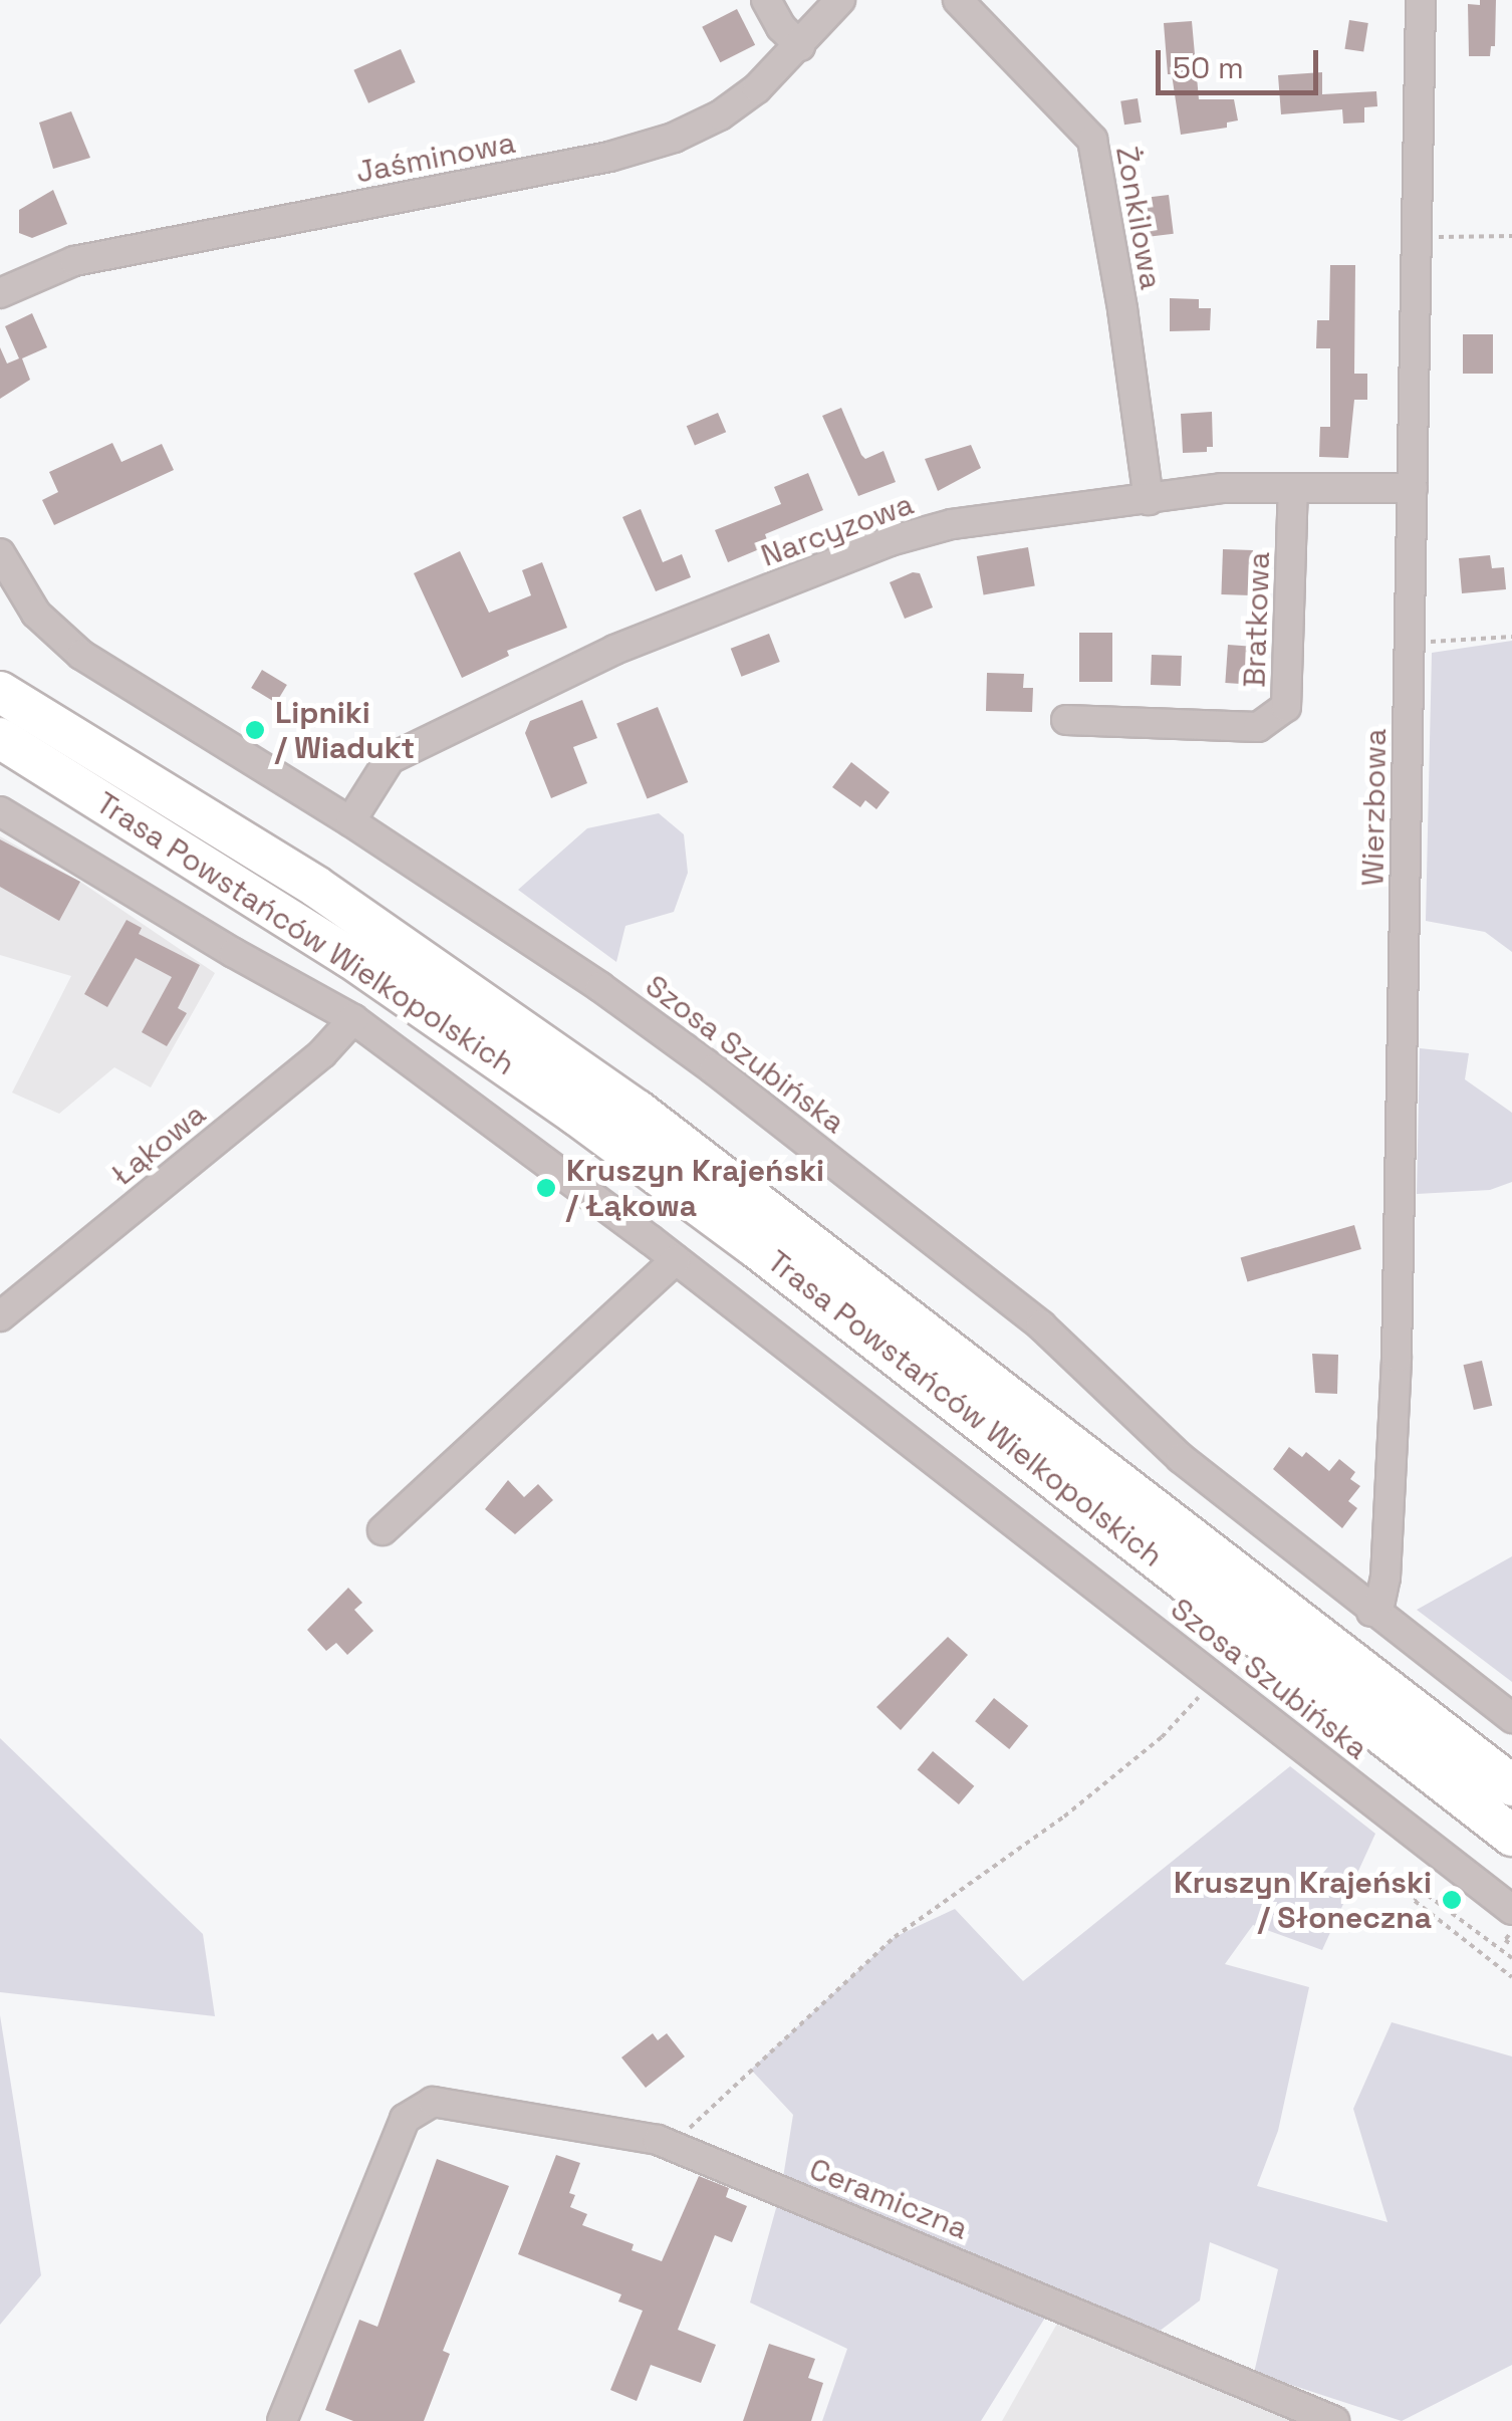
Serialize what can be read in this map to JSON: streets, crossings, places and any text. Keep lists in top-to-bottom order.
{
  "streets": {
    "highway": ["Trasa Powstańców Wielkopolskich"],
    "street": [
      "Jaśminowa",
      "Żonkilowa",
      "Narcyzowa",
      "Bratkowa",
      "Wierzbowa",
      "Szosa Szubińska",
      "Łąkowa",
      "Ceramiczna"
    ]
  },
  "crossings": [
    ["Żonkilowa", "Narcyzowa"],
    ["Narcyzowa", "Bratkowa"],
    ["Narcyzowa", "Wierzbowa"],
    ["Narcyzowa", "Szosa Szubińska"],
    ["Wierzbowa", "Szosa Szubińska"],
    ["Szosa Szubińska", "Łąkowa"]
  ],
  "places": ["Lipniki / Wiadukt", "Kruszyn Krajeński / Łąkowa", "Kruszyn Krajeński / Słoneczna"],
  "scale_bar": "50 m"
}
